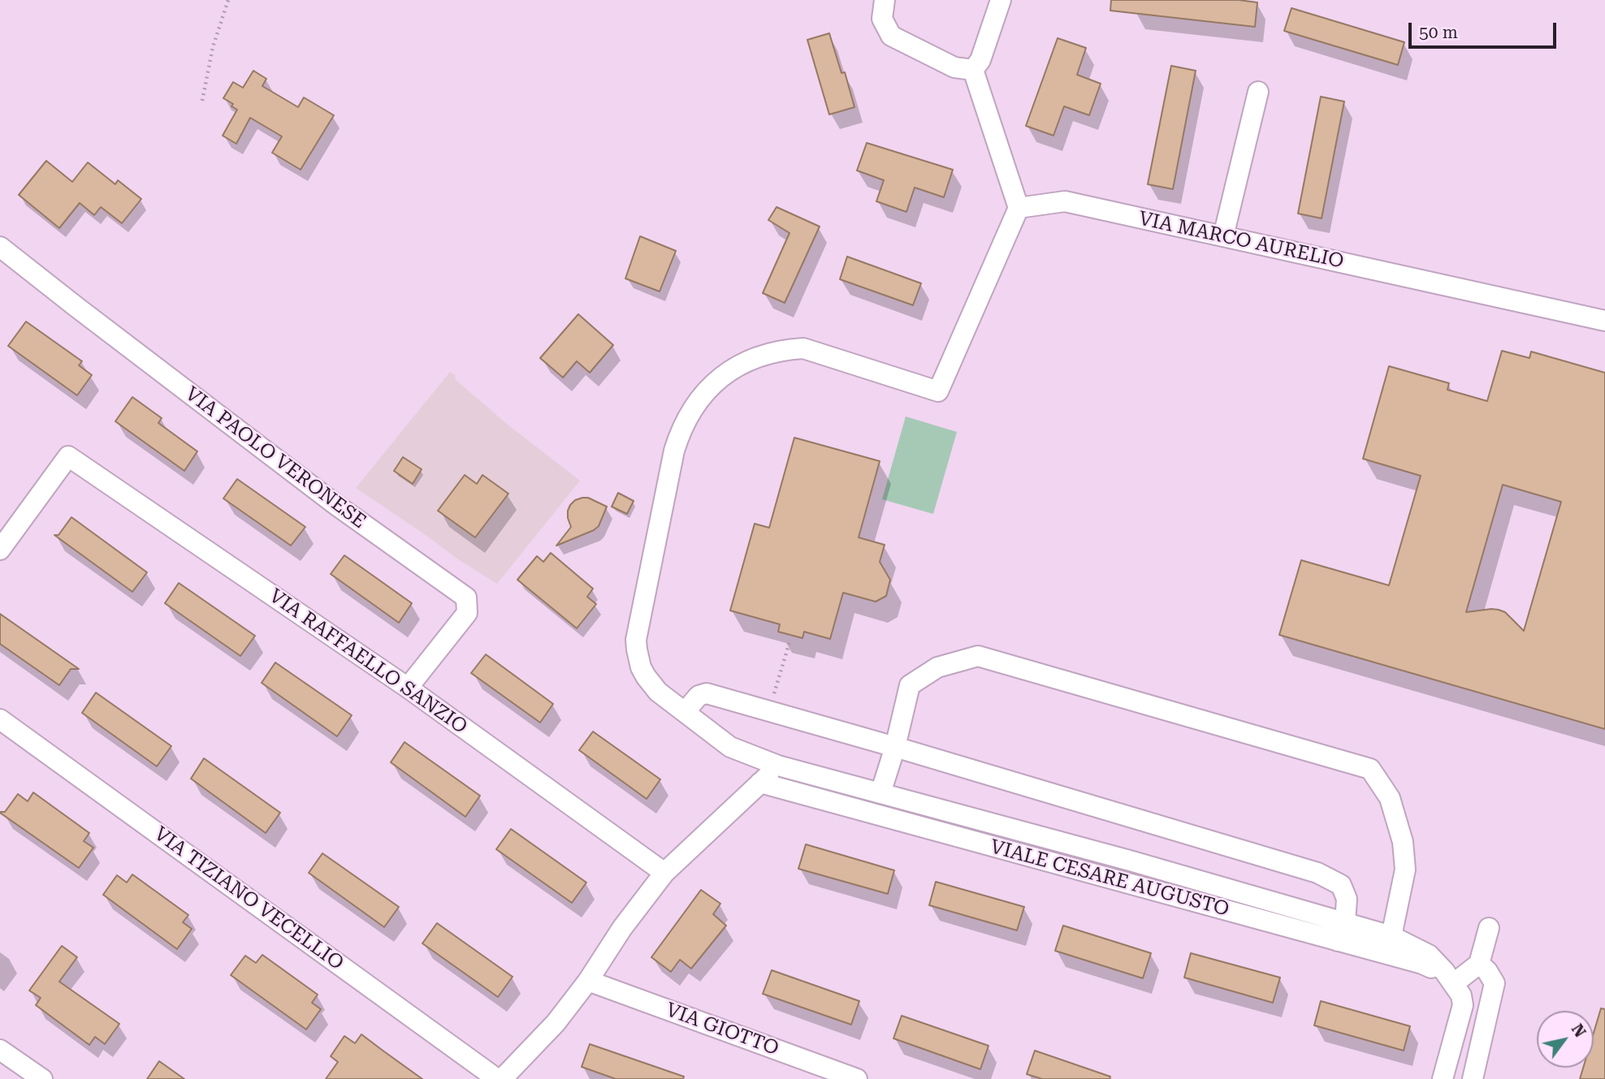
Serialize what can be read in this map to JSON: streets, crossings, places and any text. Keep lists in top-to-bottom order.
{
  "streets": {
    "street": [
      "VIA MARCO AURELIO",
      "VIA PAOLO VERONESE",
      "VIA RAFFAELLO SANZIO",
      "VIALE CESARE AUGUSTO",
      "VIA TIZIANO VECELLIO",
      "VIA GIOTTO"
    ]
  },
  "crossings": [
    ["VIA MARCO AURELIO", "VIALE CESARE AUGUSTO"],
    ["VIA PAOLO VERONESE", "VIA RAFFAELLO SANZIO"]
  ],
  "scale_bar": "50 m",
  "north": "top right"
}
